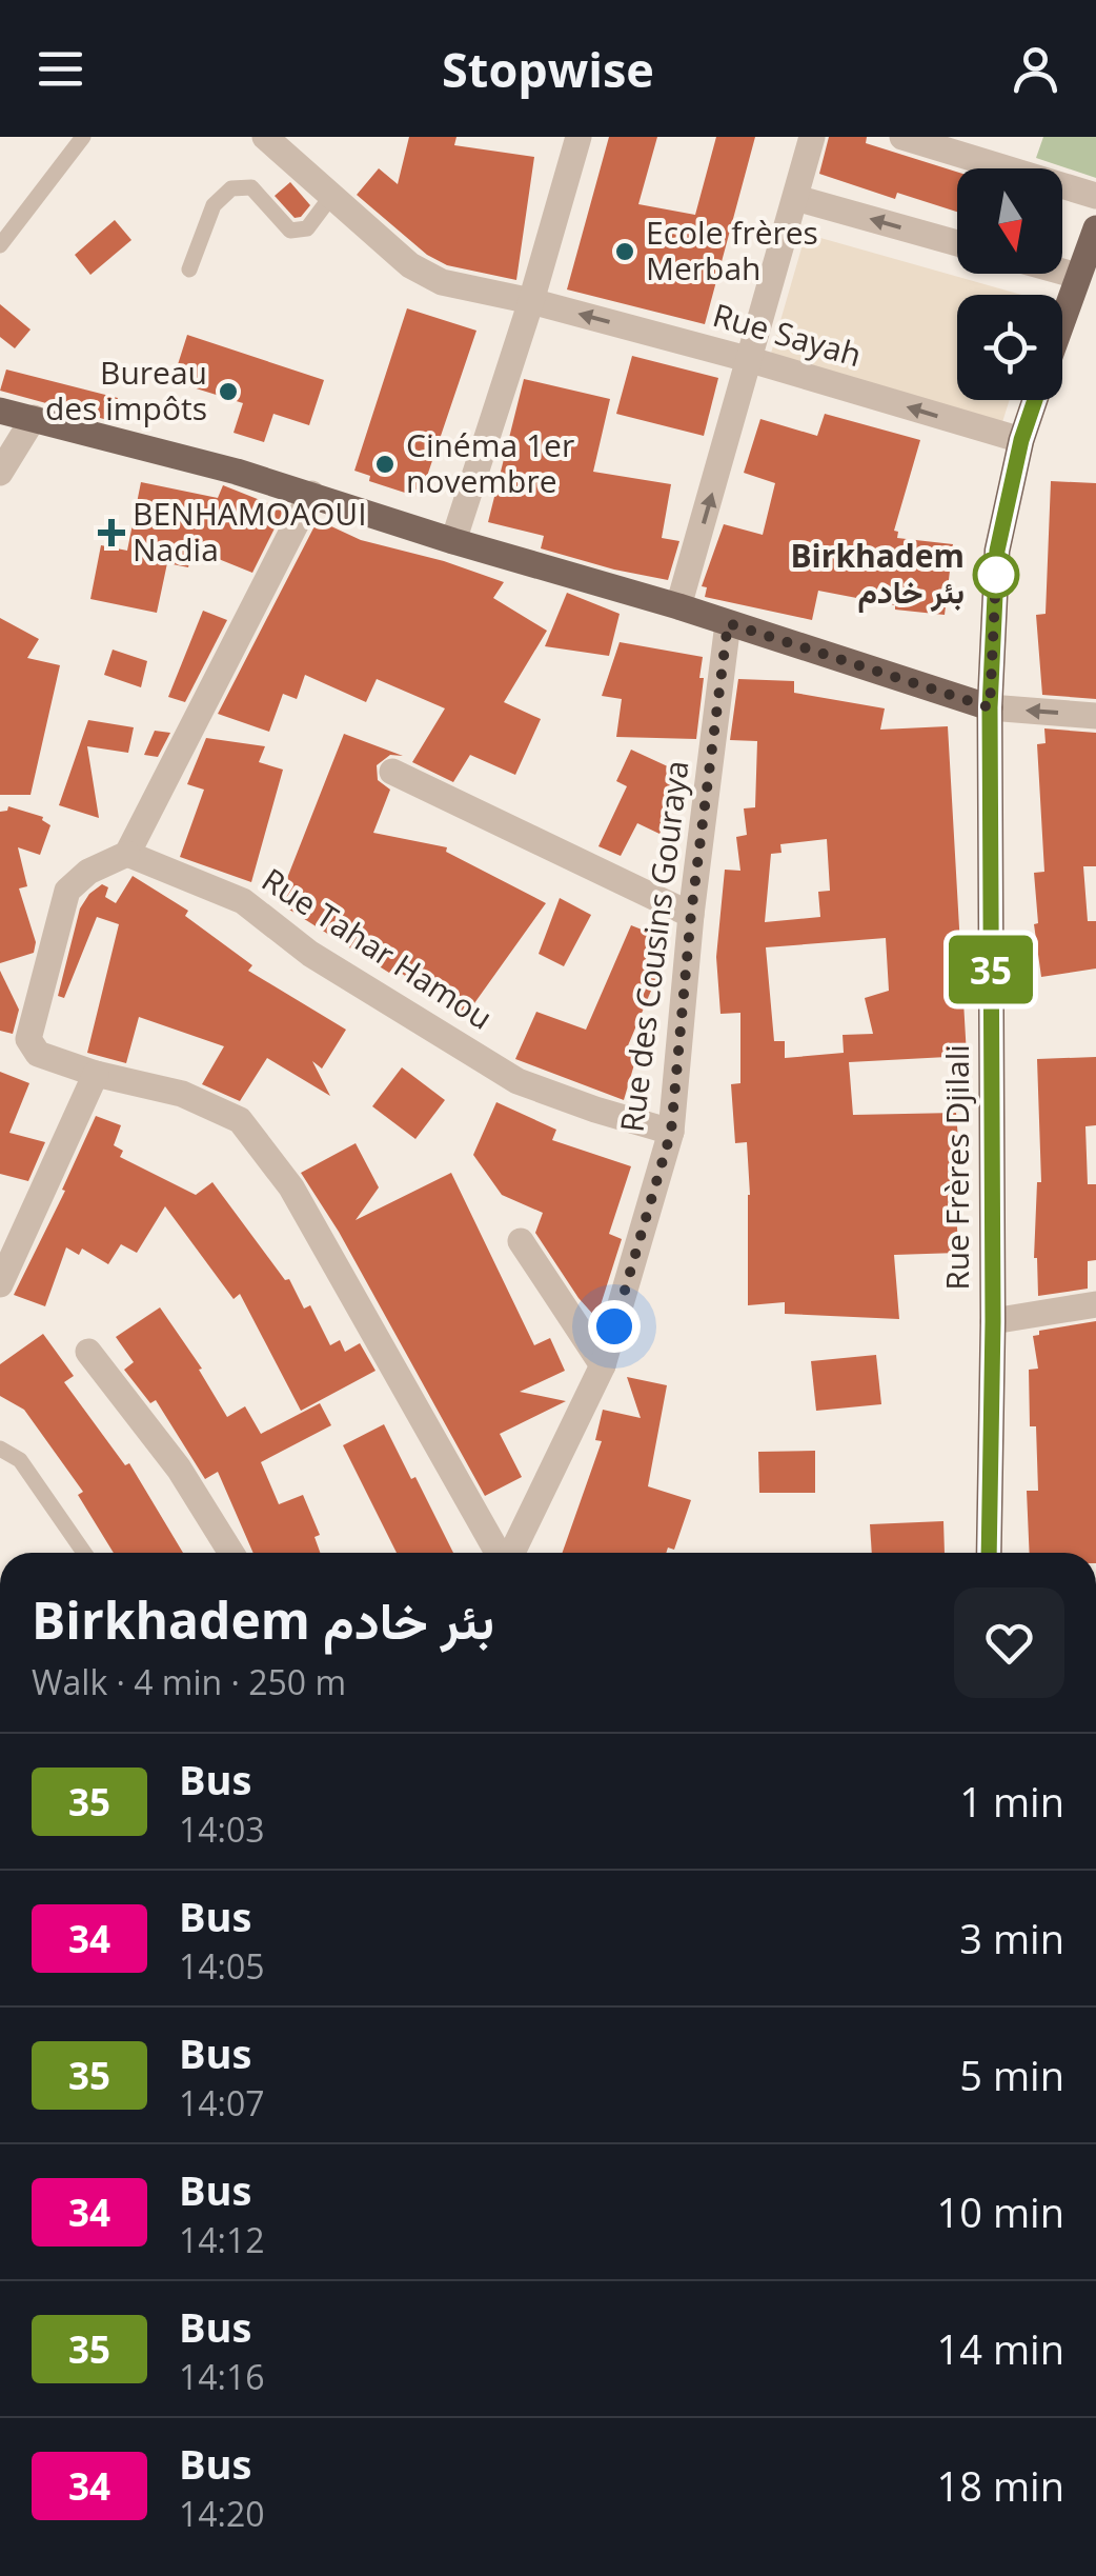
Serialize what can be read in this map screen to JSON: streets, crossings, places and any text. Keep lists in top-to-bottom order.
{
  "streets": {
    "main road": ["Rue Frères Djilali"],
    "street": ["Rue Sayah", "Rue des Cousins Gouraya", "Rue Tahar Hamou"]
  },
  "crossings": [
    ["Rue Sayah", "Rue Frères Djilali"],
    ["Rue des Cousins Gouraya", "Rue Tahar Hamou"]
  ],
  "places": {
    "other": [
      "Ecole frères Merbah",
      "Bureau des impôts",
      "Cinéma 1er novembre",
      "Birkhadem بئر خادم"
    ],
    "health": ["BENHAMOAOUI Nadia"]
  },
  "lines": ["bus line 35"],
  "north": "bottom",
  "page": {
    "header": "Stopwise",
    "on_map": "35",
    "heading": ["Birkhadem بئر خادم", "Walk · 4 min · 250 m"],
    "list": [
      {
        "mark": "35",
        "name": "Bus",
        "note": "14:03",
        "value": "1 min"
      },
      {
        "mark": "34",
        "name": "Bus",
        "note": "14:05",
        "value": "3 min"
      },
      {
        "mark": "35",
        "name": "Bus",
        "note": "14:07",
        "value": "5 min"
      },
      {
        "mark": "34",
        "name": "Bus",
        "note": "14:12",
        "value": "10 min"
      },
      {
        "mark": "35",
        "name": "Bus",
        "note": "14:16",
        "value": "14 min"
      },
      {
        "mark": "34",
        "name": "Bus",
        "note": "14:20",
        "value": "18 min"
      }
    ]
  }
}
